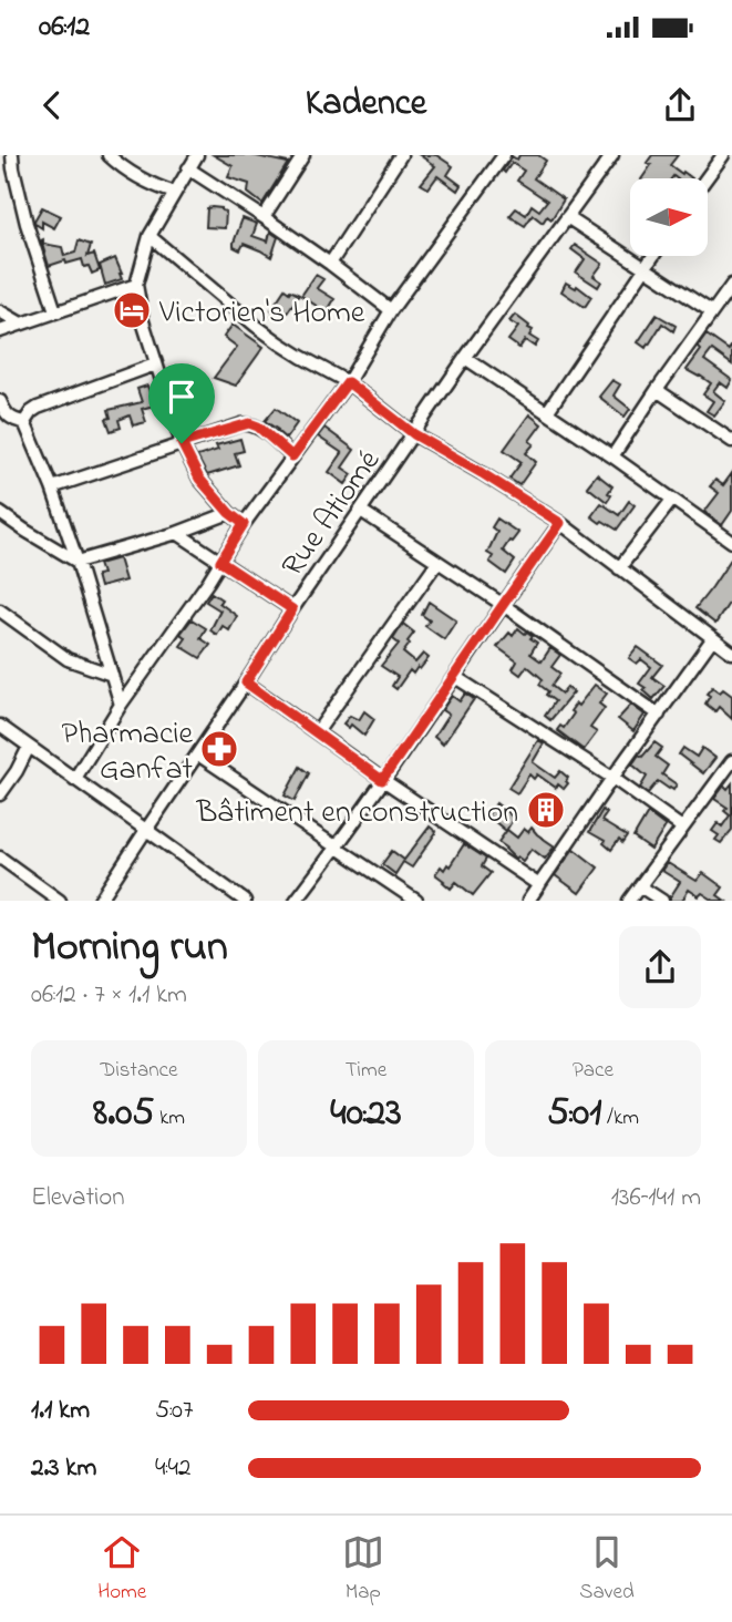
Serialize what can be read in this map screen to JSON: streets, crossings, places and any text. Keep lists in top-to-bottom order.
{
  "streets": {
    "street": ["Rue Atiomé"]
  },
  "places": {
    "hotel": ["Victorien's Home"],
    "pharmacy": ["Pharmacie Ganfat"],
    "building": ["Bâtiment en construction"]
  },
  "north": "right",
  "page": {
    "status": "06:12",
    "header": "Kadence",
    "heading": ["Morning run", "06:12 · 7 × 1.1 km"],
    "stats": [
      ["Distance", "8.05 km"],
      ["Time", "40:23"],
      ["Pace", "5:01 /km"]
    ],
    "chart": ["Elevation", "136–141 m"],
    "list": [
      {
        "name": "1.1 km",
        "note": "5:07"
      },
      {
        "name": "2.3 km",
        "note": "4:42"
      }
    ],
    "tabs": ["Home", "Map", "Saved"]
  }
}
